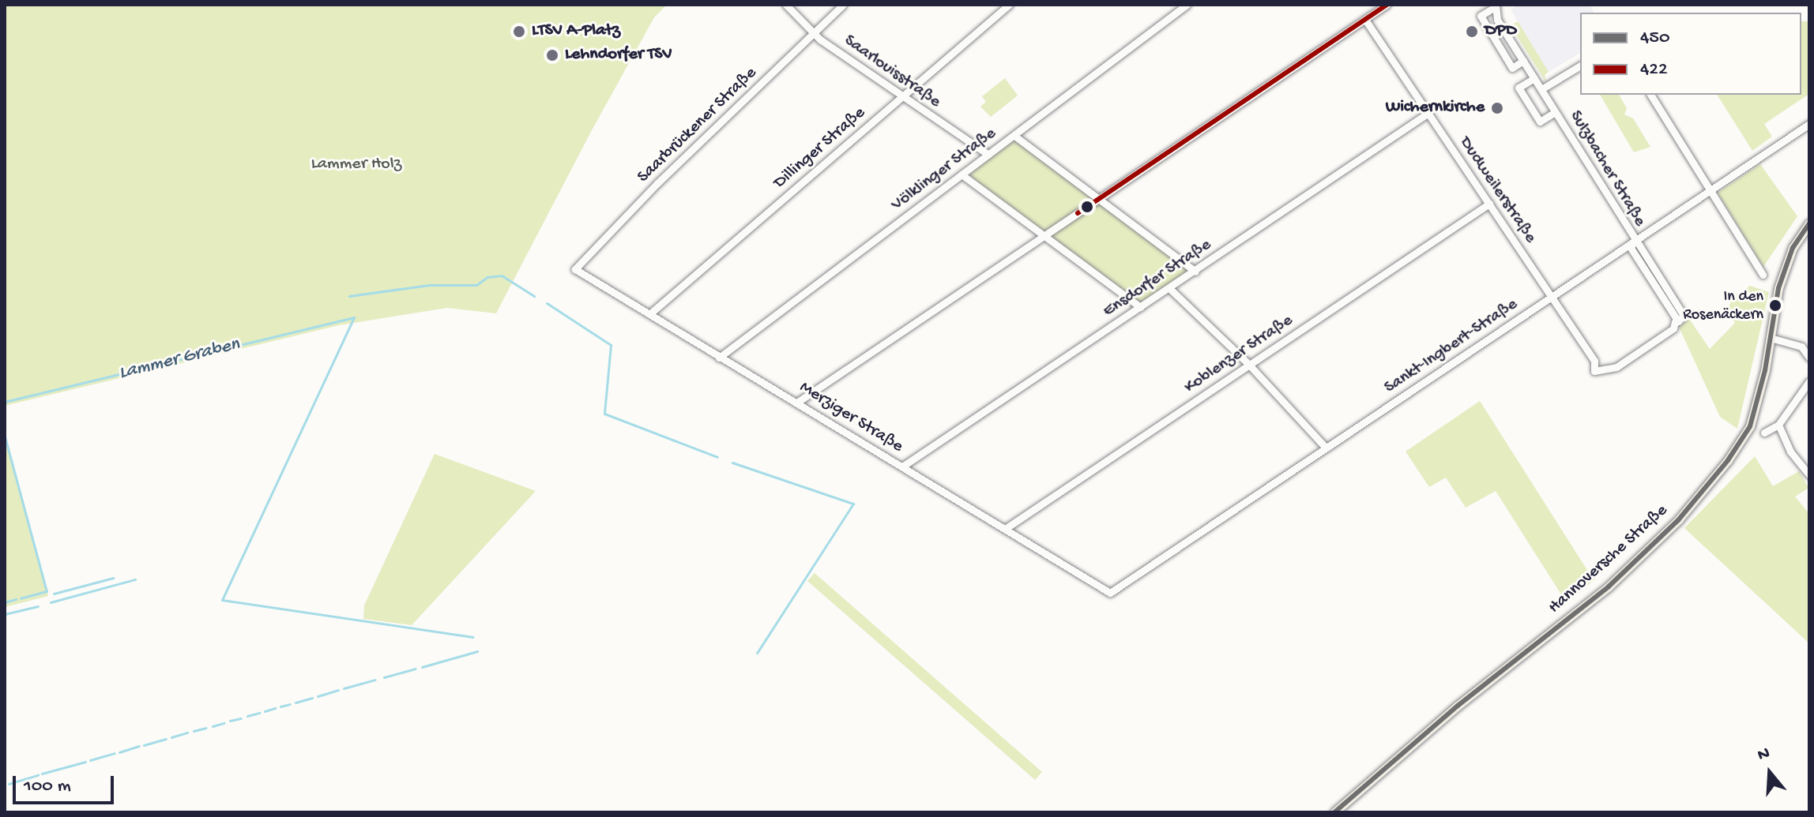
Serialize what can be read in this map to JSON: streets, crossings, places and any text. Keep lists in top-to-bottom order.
{
  "streets": {
    "main road": ["Hannoversche Straße"],
    "street": [
      "Saarlouisstraße",
      "Saarbrückener Straße",
      "Dillinger Straße",
      "Sulzbacher Straße",
      "Völklinger Straße",
      "Dudweilerstraße",
      "Ensdorfer Straße",
      "Sankt-Ingbert-Straße",
      "Koblenzer Straße",
      "Merziger Straße"
    ]
  },
  "crossings": [
    ["Saarlouisstraße", "Saarbrückener Straße"],
    ["Saarlouisstraße", "Dillinger Straße"],
    ["Saarlouisstraße", "Völklinger Straße"],
    ["Saarbrückener Straße", "Merziger Straße"],
    ["Dillinger Straße", "Merziger Straße"],
    ["Sulzbacher Straße", "Dudweilerstraße"],
    ["Sulzbacher Straße", "Sankt-Ingbert-Straße"],
    ["Völklinger Straße", "Merziger Straße"],
    ["Dudweilerstraße", "Ensdorfer Straße"],
    ["Dudweilerstraße", "Sankt-Ingbert-Straße"],
    ["Dudweilerstraße", "Koblenzer Straße"],
    ["Ensdorfer Straße", "Merziger Straße"],
    ["Sankt-Ingbert-Straße", "Merziger Straße"],
    ["Koblenzer Straße", "Merziger Straße"]
  ],
  "water": ["Lammer Graben"],
  "parks": ["Lammer Holz"],
  "places": [
    "LTSV A-Platz",
    "DPD",
    "Lehndorfer TSV",
    "Wichernkirche",
    "In den Rosenäckern"
  ],
  "lines": ["transit line 422", "transit line 450"],
  "legend": ["450", "422"],
  "scale_bar": "100 m",
  "north": "top"
}
